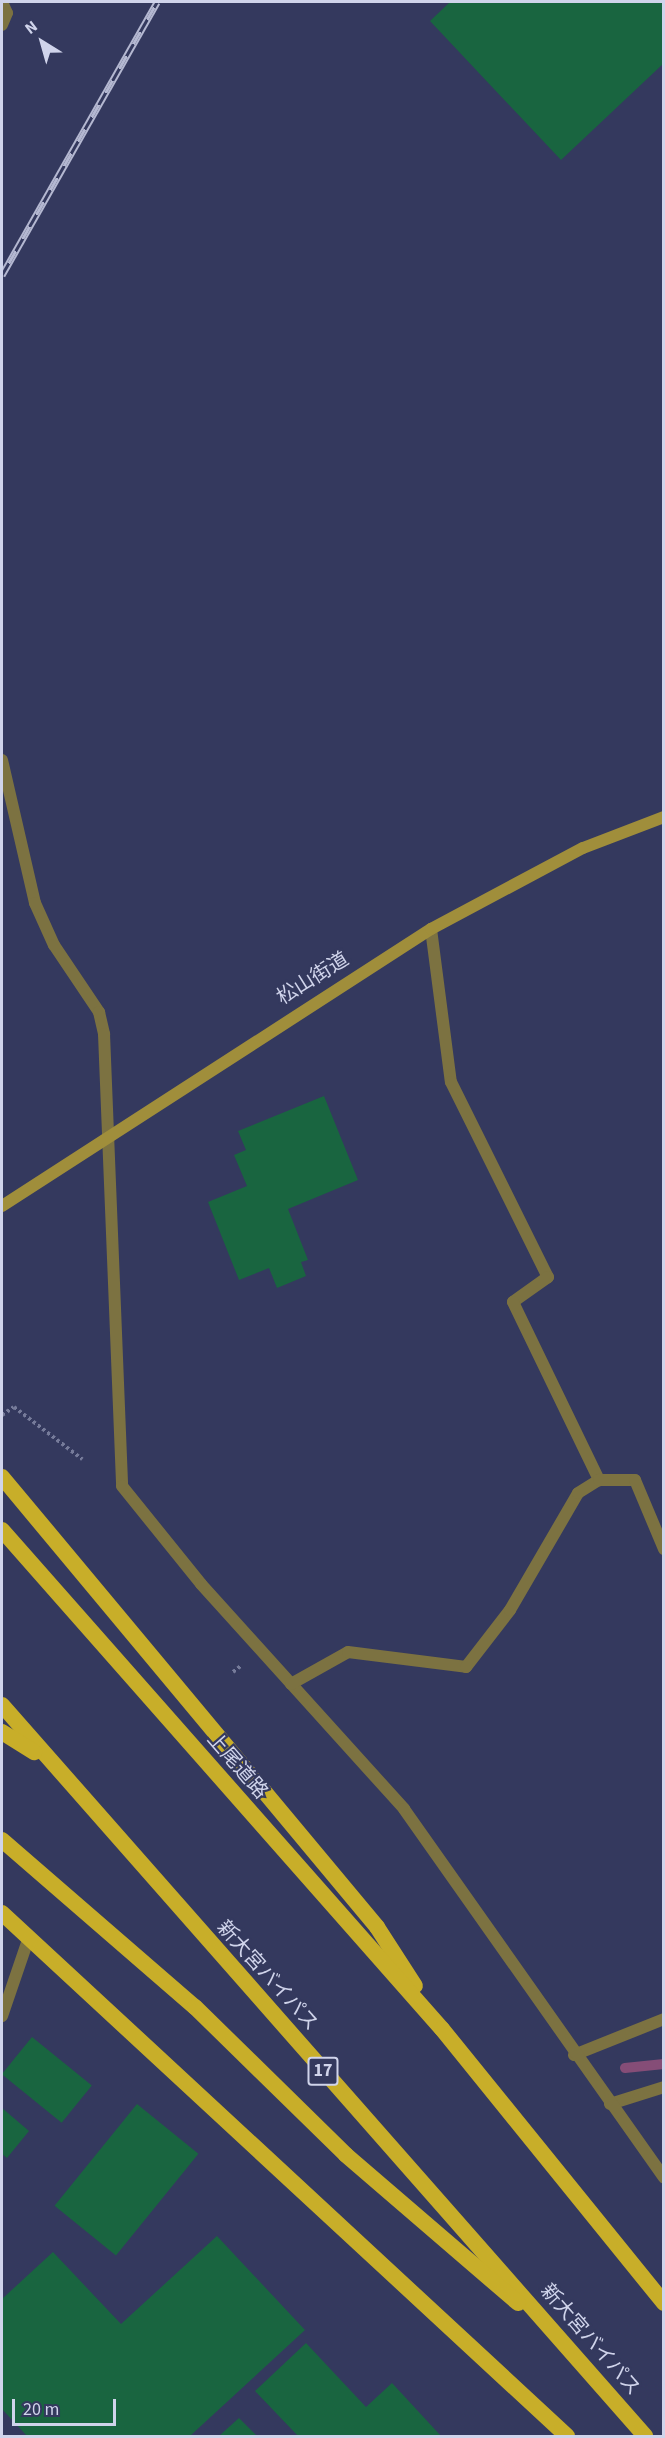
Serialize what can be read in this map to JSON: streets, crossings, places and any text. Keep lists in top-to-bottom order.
{
  "streets": {
    "highway": ["上尾道路", "新大宮バイパス", "17"],
    "main road": ["松山街道"]
  },
  "crossings": [
    ["新大宮バイパス", "17"]
  ],
  "scale_bar": "20 m",
  "north": "top left"
}
